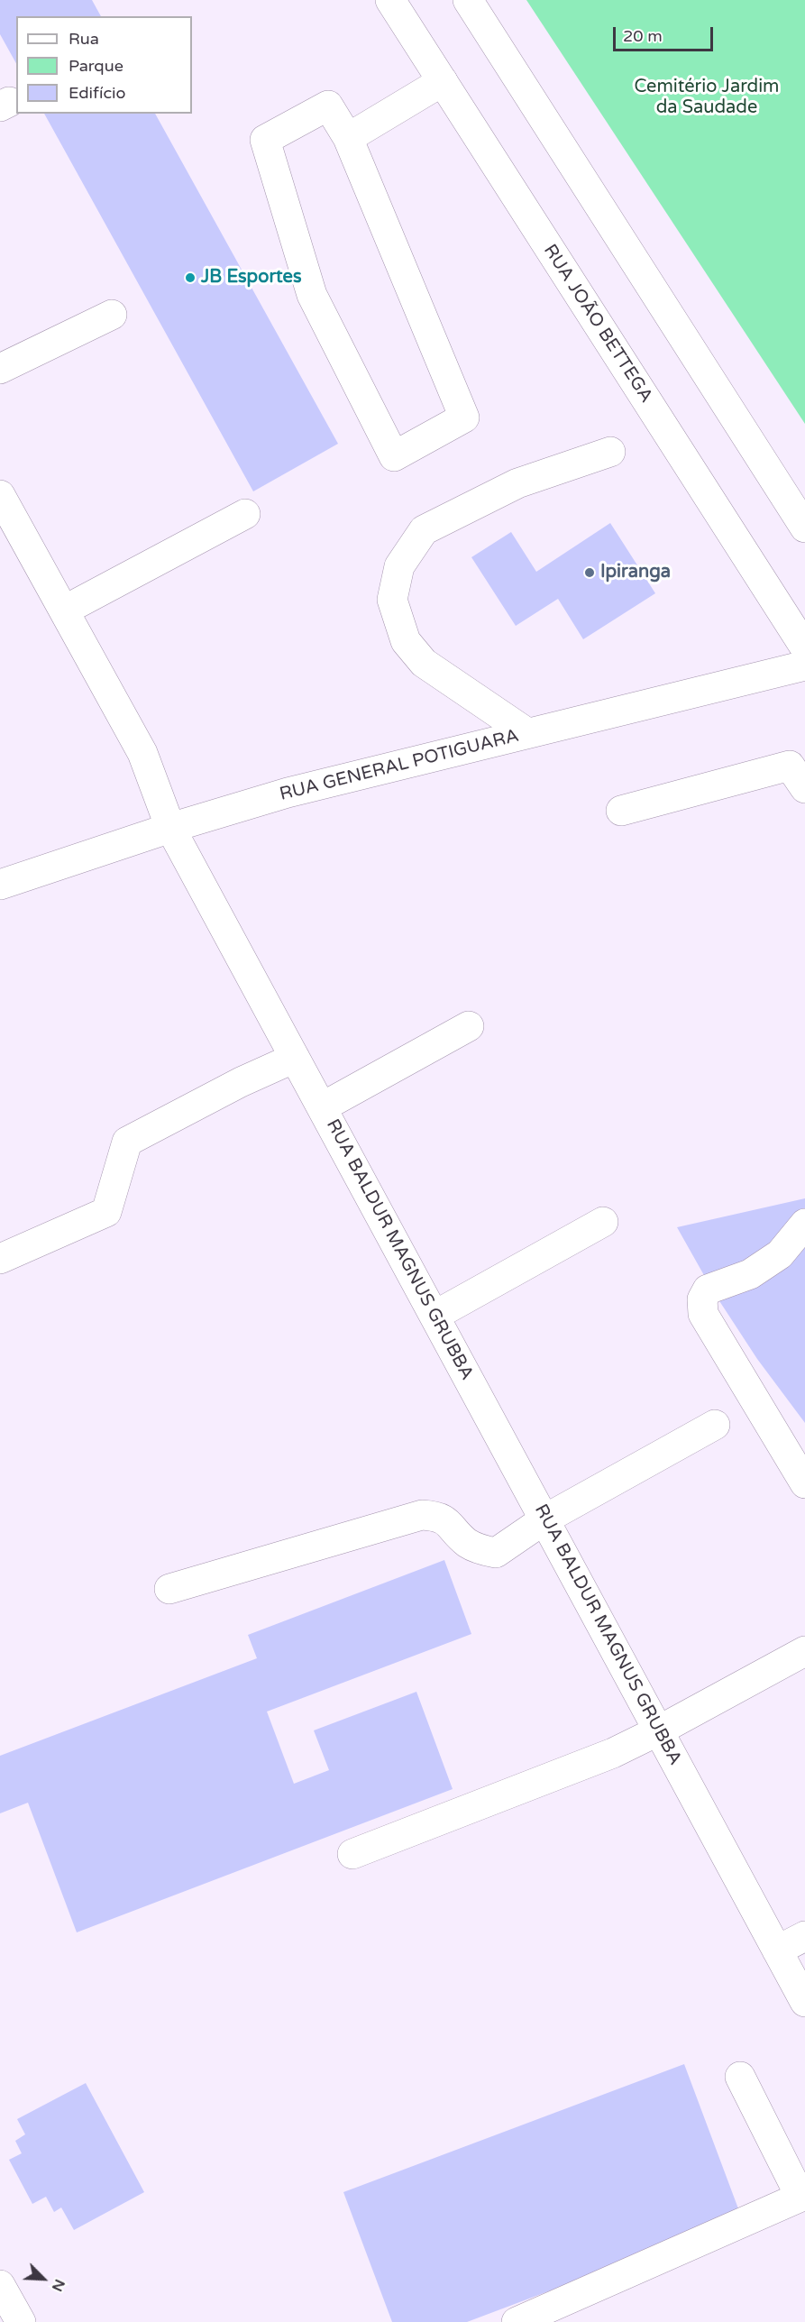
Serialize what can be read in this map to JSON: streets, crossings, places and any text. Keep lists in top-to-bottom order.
{
  "streets": {
    "street": ["RUA JOÃO BETTEGA", "RUA GENERAL POTIGUARA", "RUA BALDUR MAGNUS GRUBBA"]
  },
  "crossings": [
    ["RUA GENERAL POTIGUARA", "RUA BALDUR MAGNUS GRUBBA"]
  ],
  "parks": ["Cemitério Jardim da Saudade"],
  "places": ["JB Esportes", "Ipiranga"],
  "legend": ["Rua", "Parque", "Edifício"],
  "scale_bar": "20 m",
  "north": "bottom right"
}
